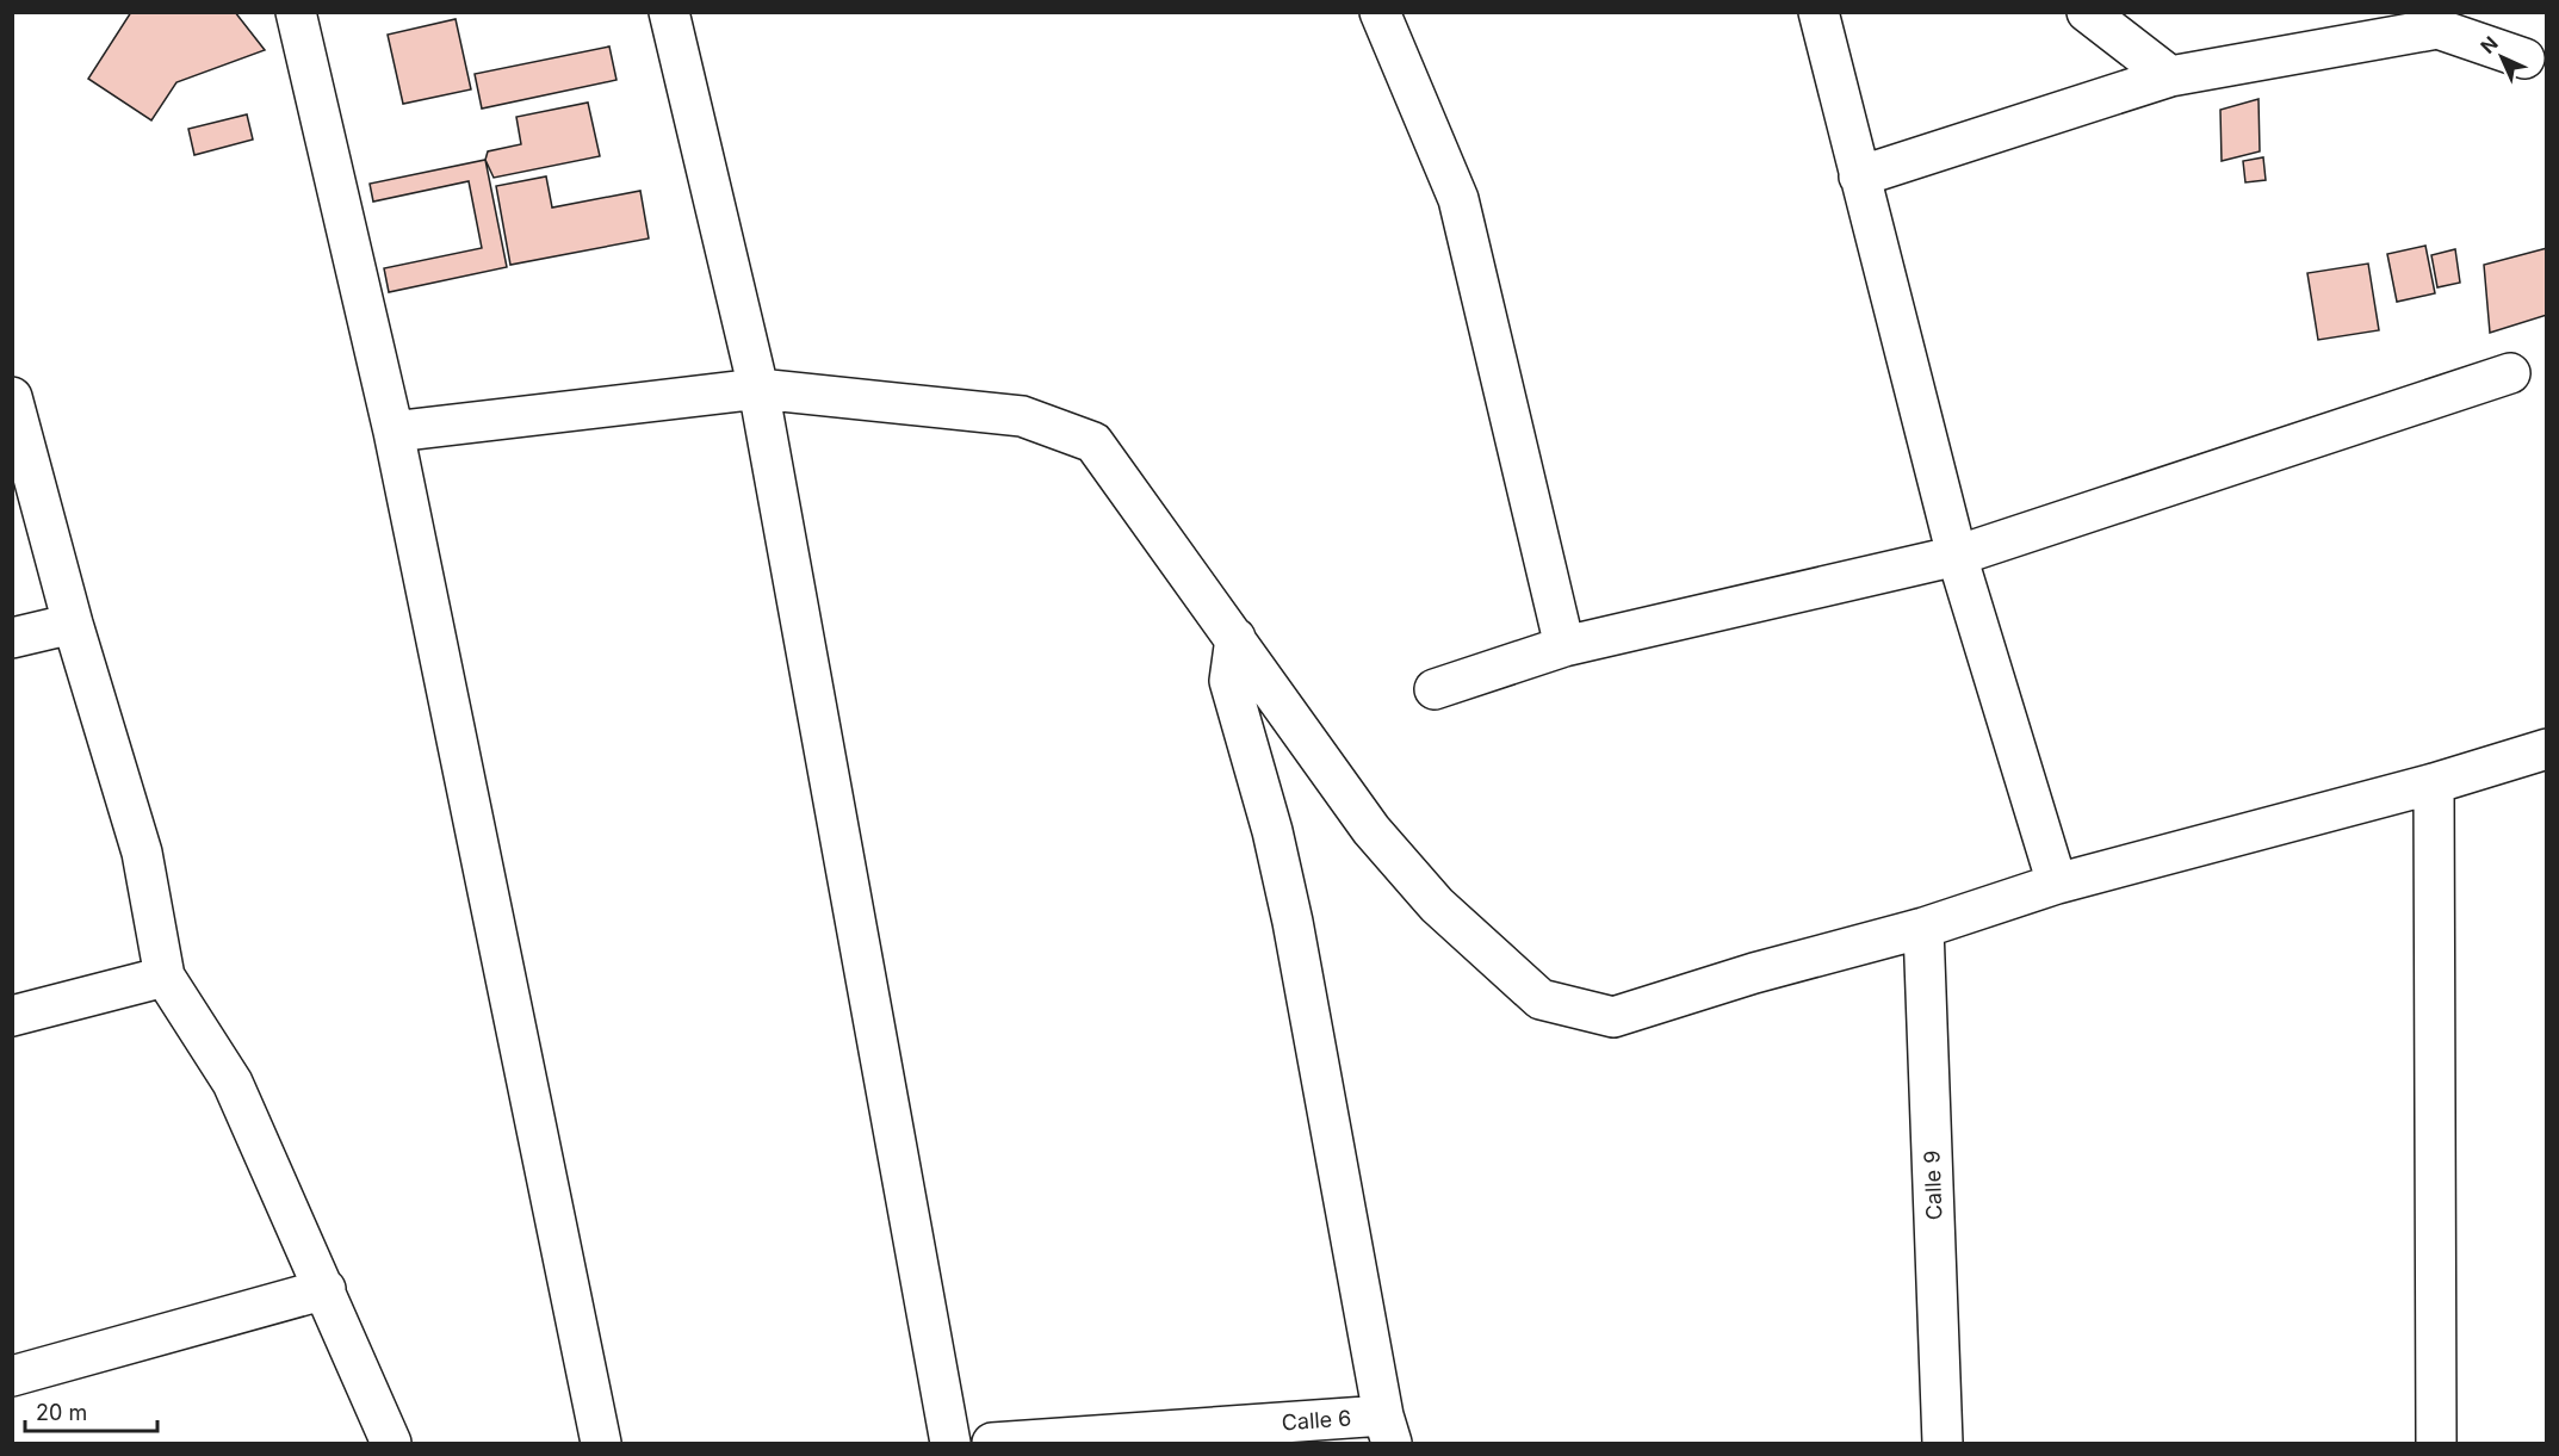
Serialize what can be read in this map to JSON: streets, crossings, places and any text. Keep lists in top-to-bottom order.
{
  "streets": {
    "street": ["Calle 9", "Calle 6"]
  },
  "scale_bar": "20 m",
  "north": "top left"
}
